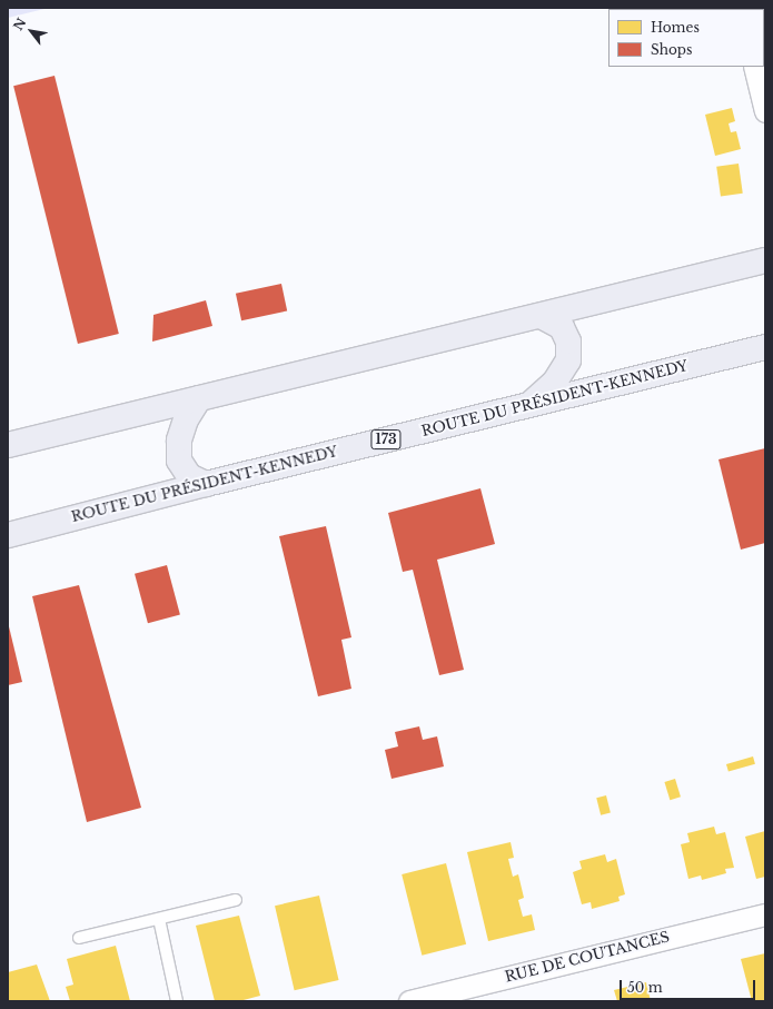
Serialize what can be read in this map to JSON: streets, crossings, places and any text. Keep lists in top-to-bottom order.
{
  "streets": {
    "main road": ["ROUTE DU PRÉSIDENT-KENNEDY", "173"],
    "street": ["RUE DE COUTANCES"]
  },
  "legend": ["Homes", "Shops"],
  "scale_bar": "50 m",
  "north": "top left"
}
